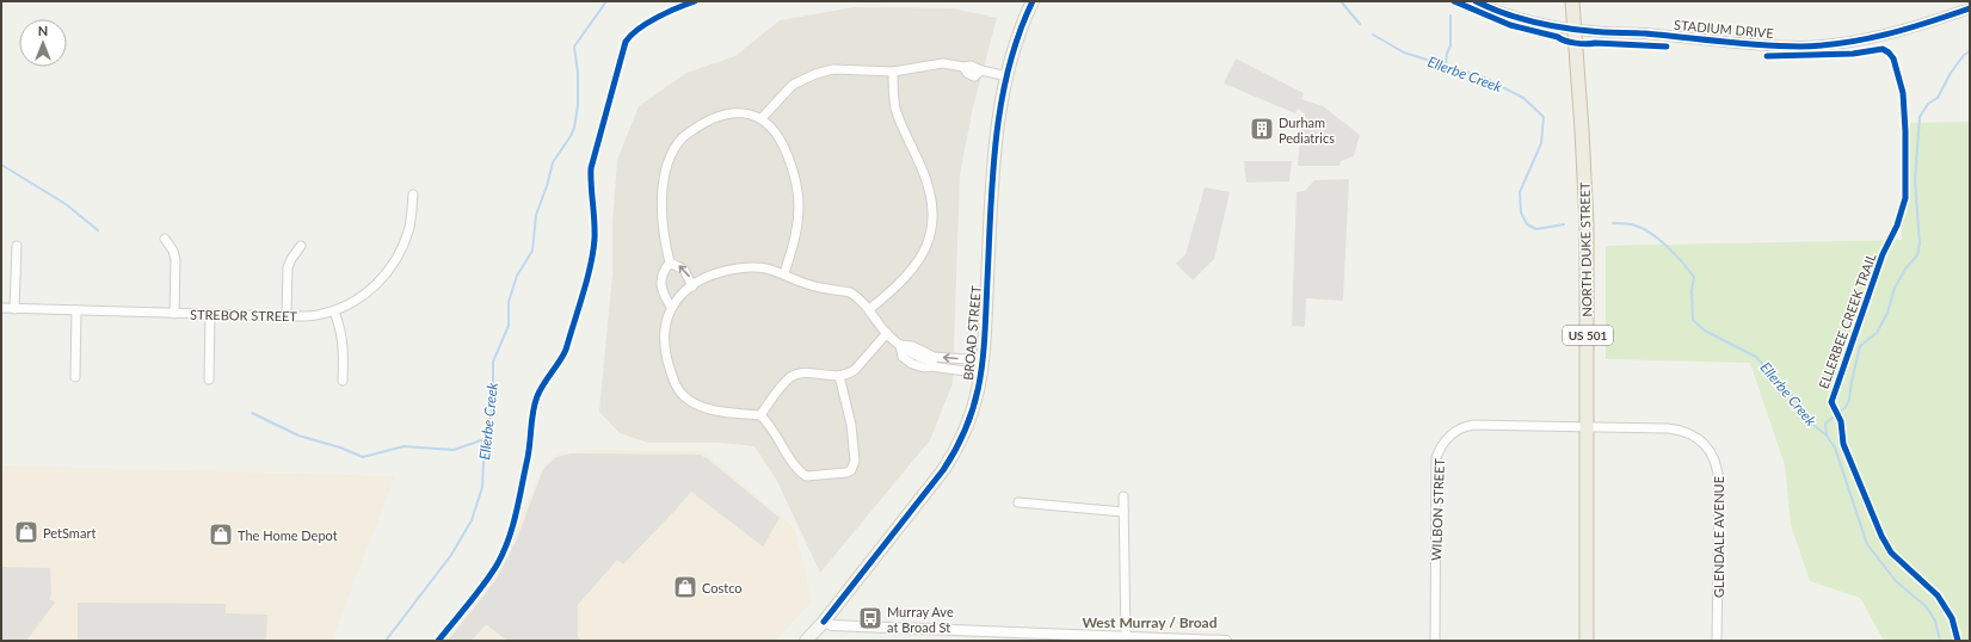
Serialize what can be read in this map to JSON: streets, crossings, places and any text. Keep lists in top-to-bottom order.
{
  "streets": {
    "highway": ["NORTH DUKE STREET", "US 501"],
    "main road": ["BROAD STREET"],
    "street": [
      "STADIUM DRIVE",
      "STREBOR STREET",
      "WILBON STREET",
      "GLENDALE AVENUE"
    ],
    "cycle path": ["ELLERBEE CREEK TRAIL"]
  },
  "crossings": [
    ["STADIUM DRIVE", "NORTH DUKE STREET"],
    ["NORTH DUKE STREET", "WILBON STREET"],
    ["NORTH DUKE STREET", "GLENDALE AVENUE"],
    ["WILBON STREET", "GLENDALE AVENUE"]
  ],
  "districts": ["West Murray / Broad"],
  "water": ["Ellerbe Creek"],
  "places": {
    "building": ["Durham Pediatrics"],
    "shop": ["PetSmart", "The Home Depot", "Costco"],
    "bus stop": ["Murray Ave at Broad St"]
  },
  "north": "top"
}
